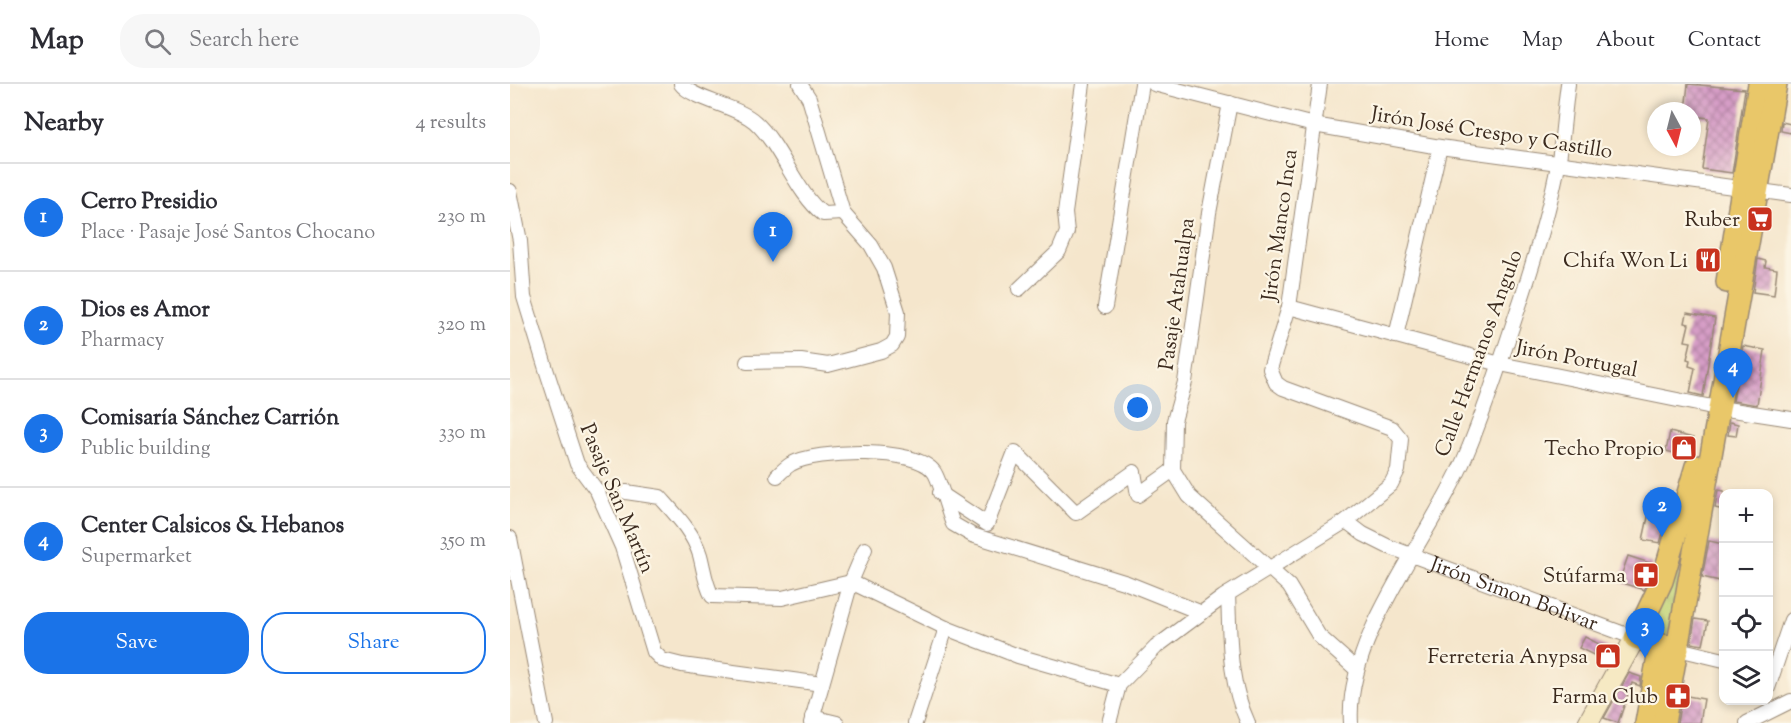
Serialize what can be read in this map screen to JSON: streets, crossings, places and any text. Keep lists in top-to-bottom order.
{
  "streets": {
    "main road": ["Jirón Simon Bolivar"],
    "street": [
      "Jirón José Crespo y Castillo",
      "Jirón Manco Inca",
      "Pasaje Atahualpa",
      "Calle Hermanos Angulo",
      "Jirón Portugal",
      "Pasaje San Martín"
    ]
  },
  "crossings": [
    ["Jirón José Crespo y Castillo", "Jirón Manco Inca"],
    ["Jirón José Crespo y Castillo", "Pasaje Atahualpa"],
    ["Jirón José Crespo y Castillo", "Calle Hermanos Angulo"],
    ["Jirón Manco Inca", "Jirón Portugal"],
    ["Jirón Manco Inca", "Jirón Simon Bolivar"],
    ["Calle Hermanos Angulo", "Jirón Portugal"],
    ["Calle Hermanos Angulo", "Jirón Simon Bolivar"]
  ],
  "places": {
    "supermarket": ["Ruber"],
    "restaurant": ["Chifa Won Li"],
    "shop": ["Techo Propio", "Ferreteria Anypsa"],
    "pharmacy": ["Stúfarma", "Farma Club"]
  },
  "north": "bottom",
  "page": {
    "header": "Map",
    "search": "Search here",
    "nav": [
      "Home",
      "Map",
      "About",
      "Contact"
    ],
    "heading": ["Nearby", "4 results"],
    "list": [
      {
        "mark": "1",
        "name": "Cerro Presidio",
        "note": "Place · Pasaje José Santos Chocano",
        "value": "230 m"
      },
      {
        "mark": "2",
        "name": "Dios es Amor",
        "note": "Pharmacy",
        "value": "320 m"
      },
      {
        "mark": "3",
        "name": "Comisaría Sánchez Carrión",
        "note": "Public building",
        "value": "330 m"
      },
      {
        "mark": "4",
        "name": "Center Calsicos & Hebanos",
        "note": "Supermarket",
        "value": "350 m"
      }
    ],
    "pins": [
      "1",
      "4",
      "2",
      "3"
    ],
    "map_buttons": ["+", "−"],
    "buttons": ["Save", "Share"]
  }
}
